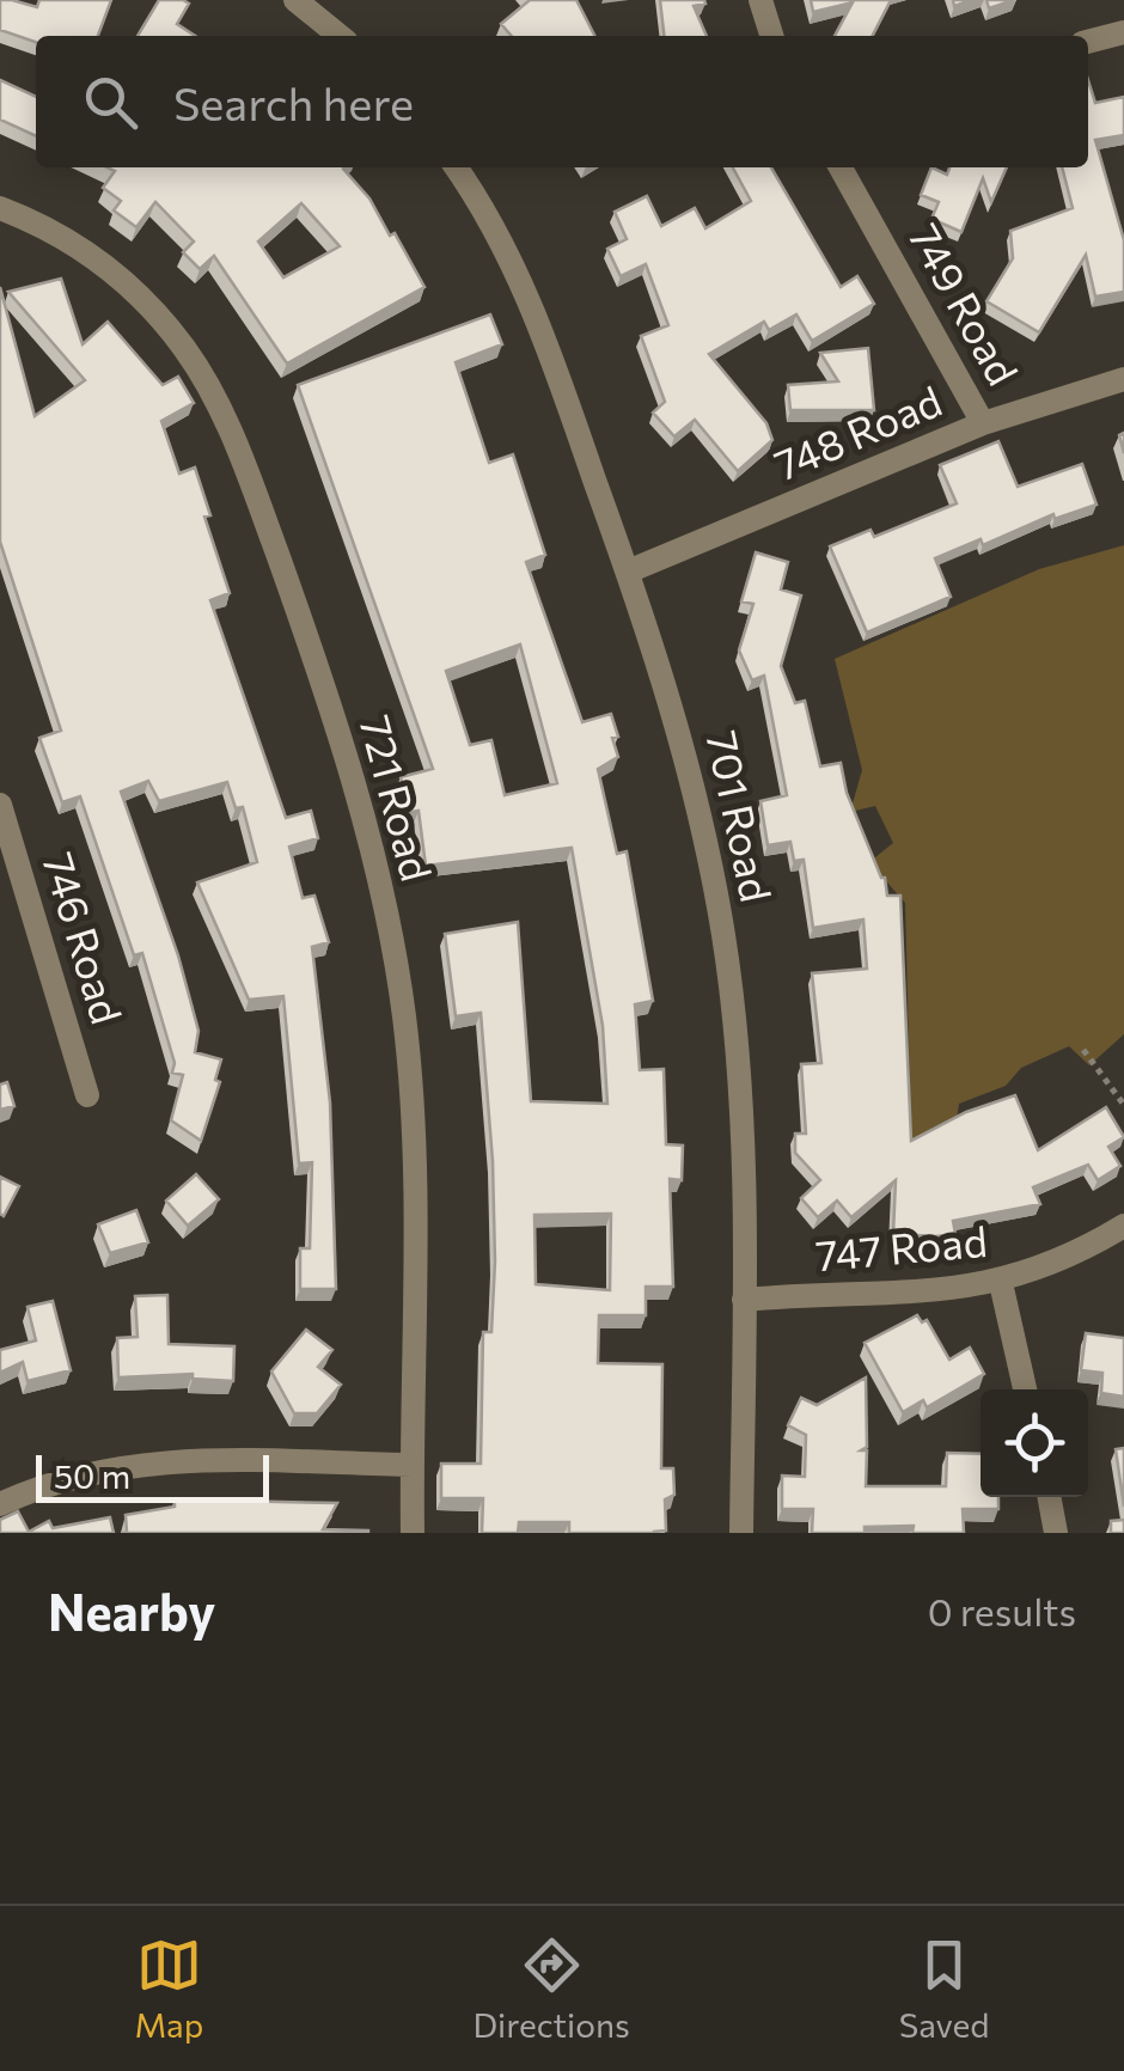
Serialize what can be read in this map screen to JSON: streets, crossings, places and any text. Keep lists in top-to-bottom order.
{
  "streets": {
    "street": [
      "749 Road",
      "748 Road",
      "721 Road",
      "701 Road",
      "746 Road",
      "747 Road"
    ]
  },
  "crossings": [
    ["749 Road", "748 Road"],
    ["748 Road", "701 Road"],
    ["701 Road", "747 Road"]
  ],
  "scale_bar": "50 m",
  "page": {
    "search": "Search here",
    "scale": "50 m",
    "heading": ["Nearby", "0 results"],
    "nav": ["Map", "Directions", "Saved"]
  }
}
